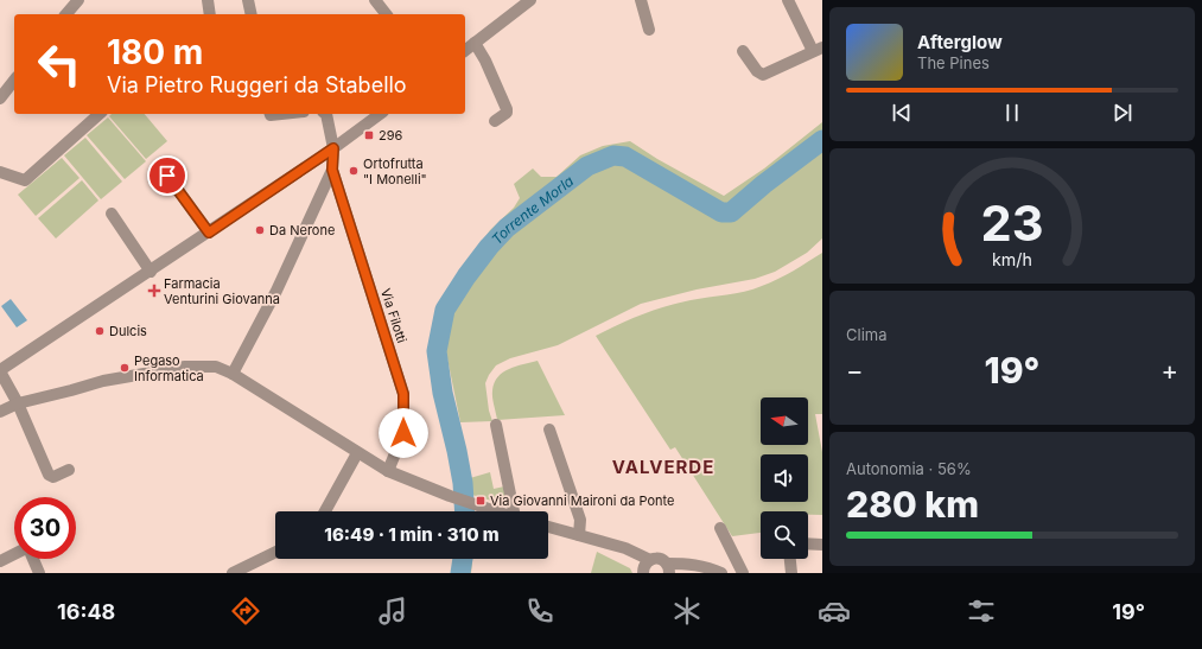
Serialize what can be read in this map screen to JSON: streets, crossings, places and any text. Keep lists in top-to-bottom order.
{
  "streets": {
    "street": ["Via Filotti"]
  },
  "districts": ["VALVERDE"],
  "water": ["Torrente Morla"],
  "places": {
    "transit": ["296", "Via Giovanni Maironi da Ponte"],
    "other": [
      "Ortofrutta \"I Monelli\"",
      "Da Nerone",
      "Dulcis",
      "Pegaso Informatica"
    ],
    "health": ["Farmacia Venturini Giovanna"]
  },
  "north": "left",
  "page": {
    "turn": ["180 m", "Via Pietro Ruggeri da Stabello"],
    "song": ["Afterglow", "The Pines"],
    "tile": [
      "Clima",
      ["Autonomia · 56%", "280 km"]
    ],
    "heat": ["−", "19°", "+"],
    "limit": "30",
    "trip": "16:49 · 1 min · 310 m",
    "tabs": ["16:48", "19°"],
    "gauge": ["23", "km/h"]
  }
}
